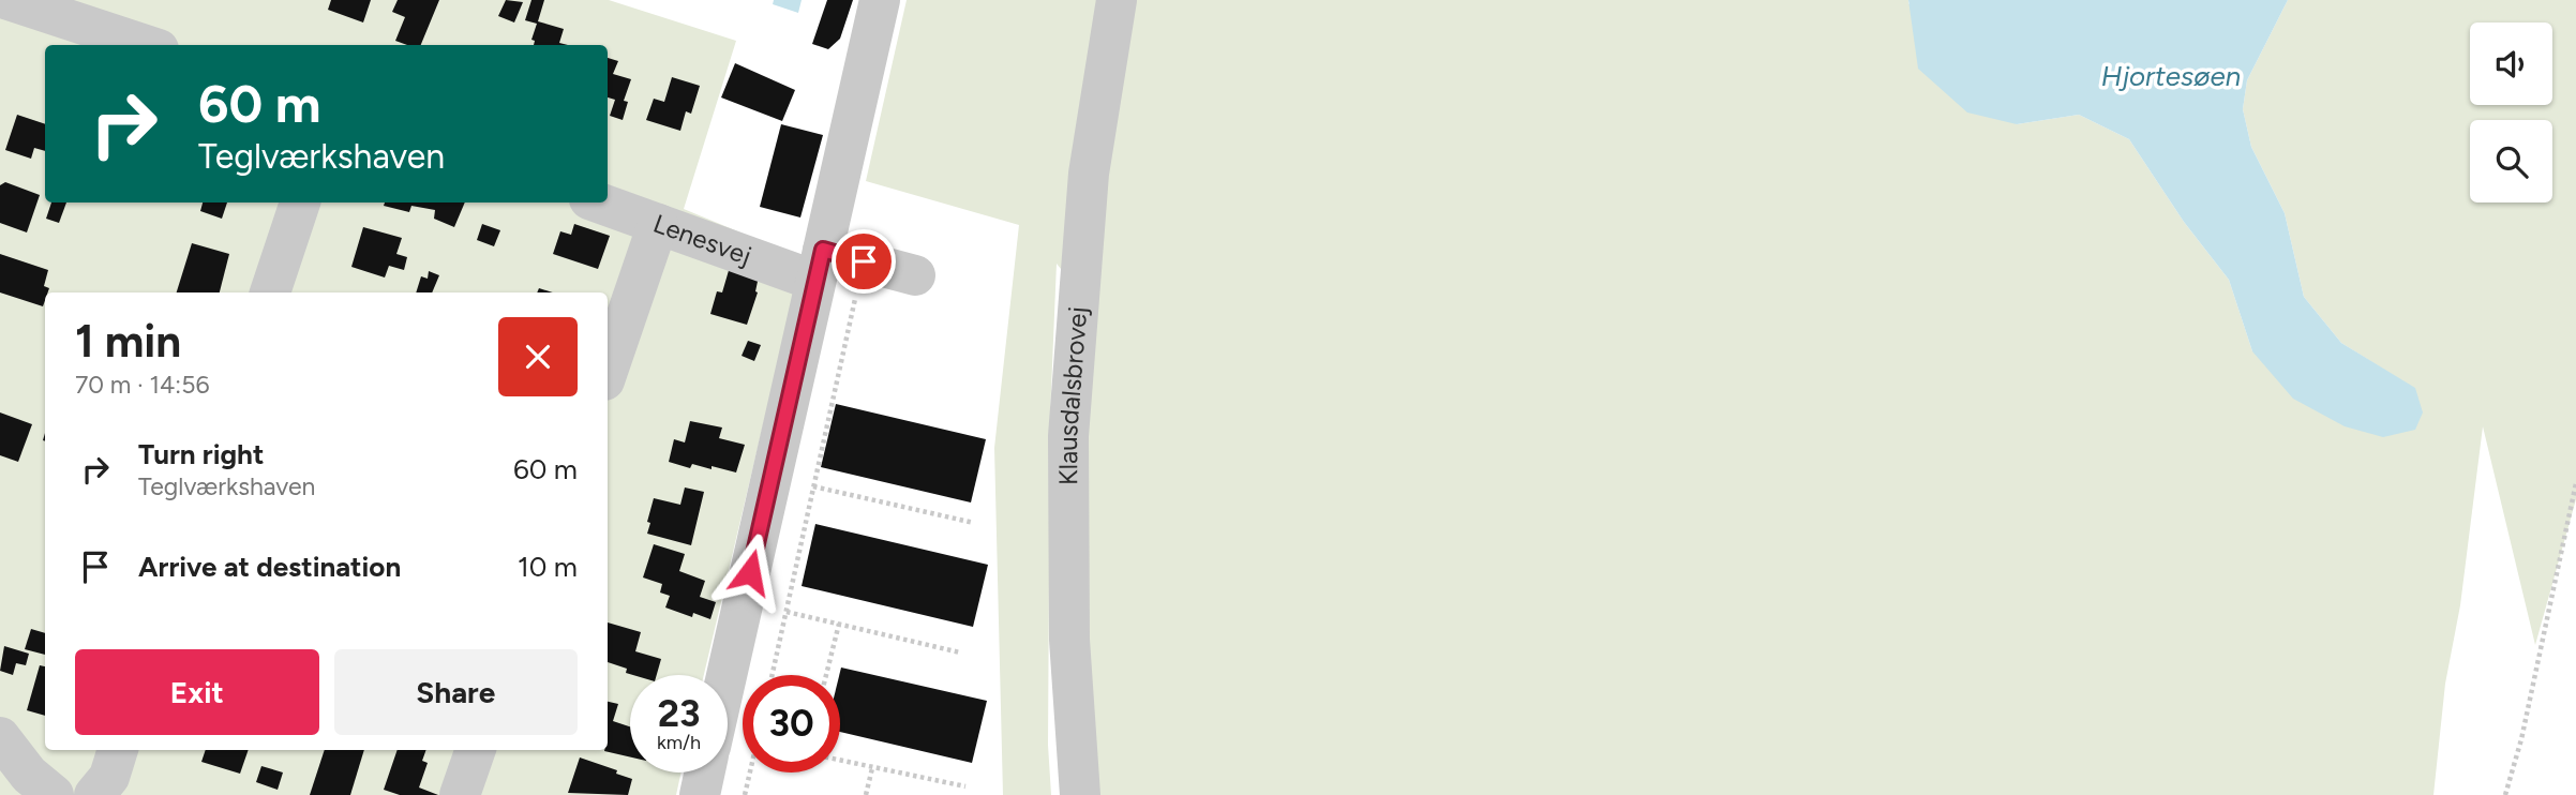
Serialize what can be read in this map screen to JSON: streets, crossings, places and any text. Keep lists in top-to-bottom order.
{
  "streets": {
    "street": ["Lenesvej", "Klausdalsbrovej"]
  },
  "water": ["Hjortesøen"],
  "page": {
    "turn": ["60 m", "Teglværkshaven"],
    "heading": ["1 min", "70 m · 14:56"],
    "list": [
      {
        "name": "Turn right",
        "note": "Teglværkshaven",
        "value": "60 m"
      },
      {
        "name": "Arrive at destination",
        "value": "10 m"
      }
    ],
    "buttons": ["Exit", "Share"],
    "speed": "23 km/h",
    "limit": "30"
  }
}
